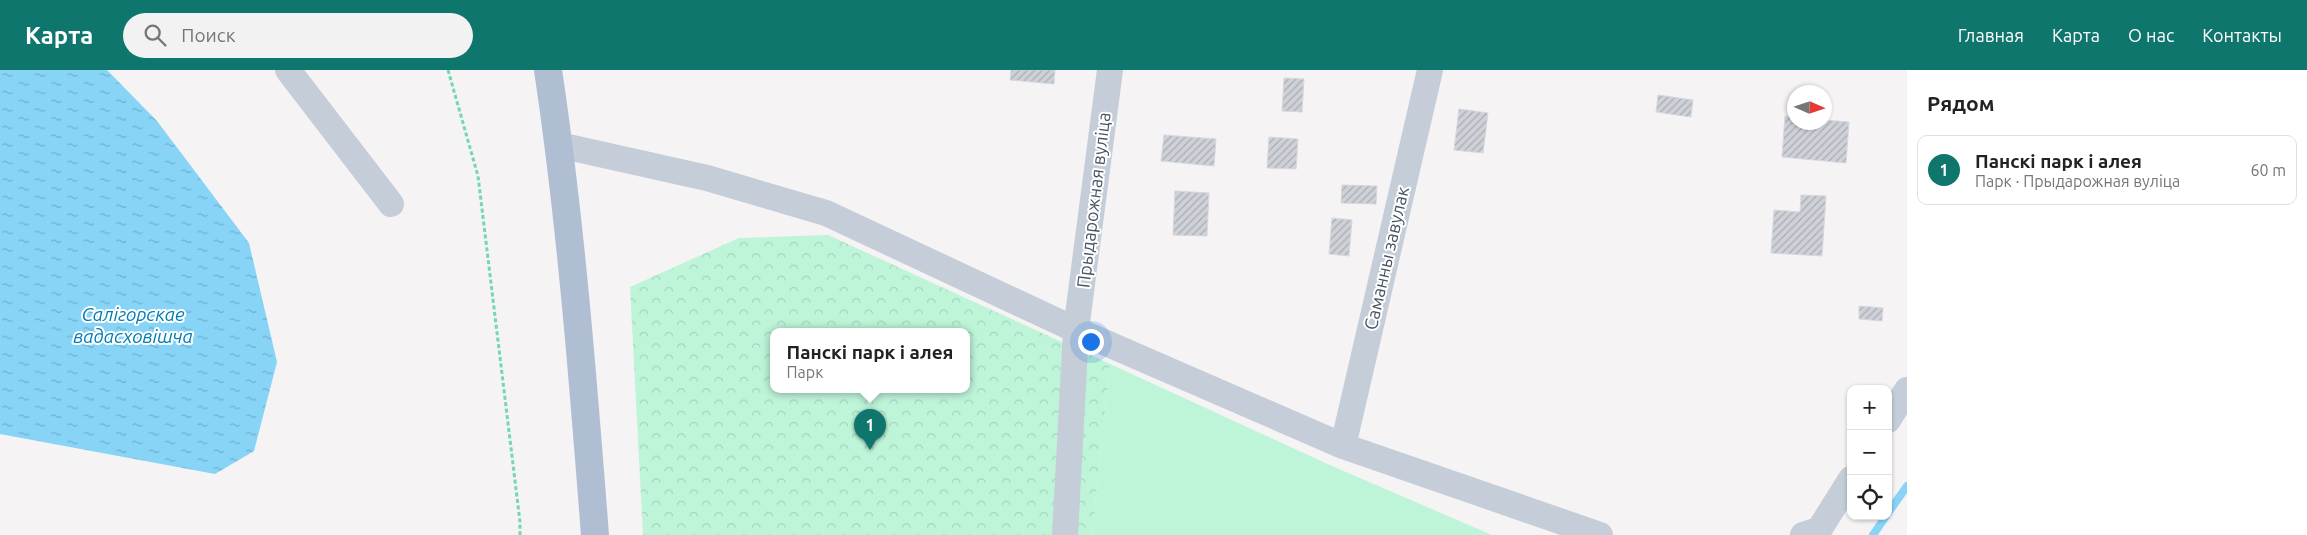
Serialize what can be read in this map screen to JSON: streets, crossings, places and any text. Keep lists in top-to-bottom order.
{
  "streets": {
    "street": ["Прыдарожная вуліца", "Саманны завулак"]
  },
  "water": ["Салігорскае вадасховішча"],
  "north": "right",
  "page": {
    "header": "Карта",
    "search": "Поиск",
    "nav": [
      "Главная",
      "Карта",
      "О нас",
      "Контакты"
    ],
    "heading": "Рядом",
    "list": [
      {
        "mark": "1",
        "name": "Панскі парк і алея",
        "note": "Парк · Прыдарожная вуліца",
        "value": "60 m"
      }
    ],
    "popup": ["Панскі парк і алея", "Парк"],
    "map_buttons": ["+", "−"],
    "pins": "1"
  }
}
